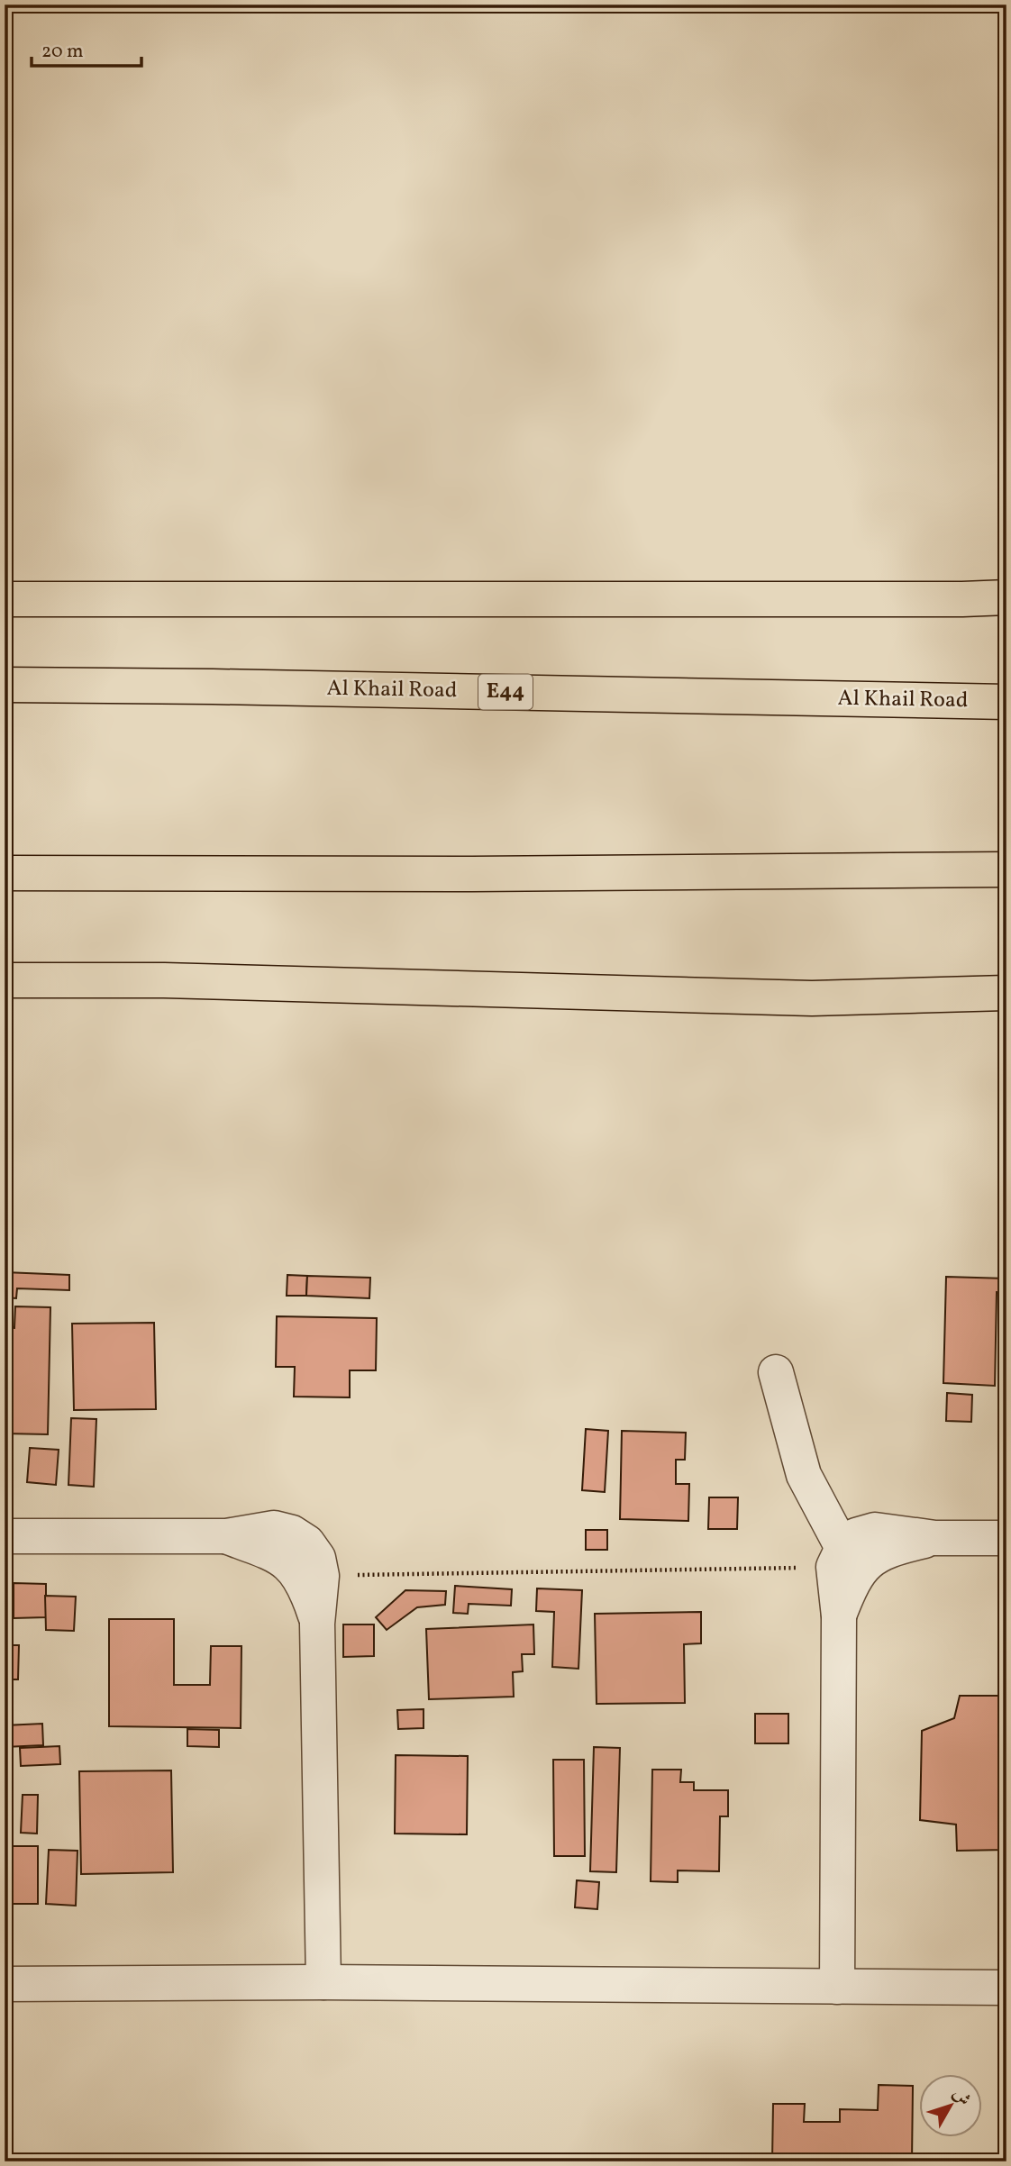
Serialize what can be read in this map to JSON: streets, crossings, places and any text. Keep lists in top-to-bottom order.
{
  "streets": {
    "highway": ["Al Khail Road", "E44"]
  },
  "scale_bar": "20 m",
  "north": "top right"
}
